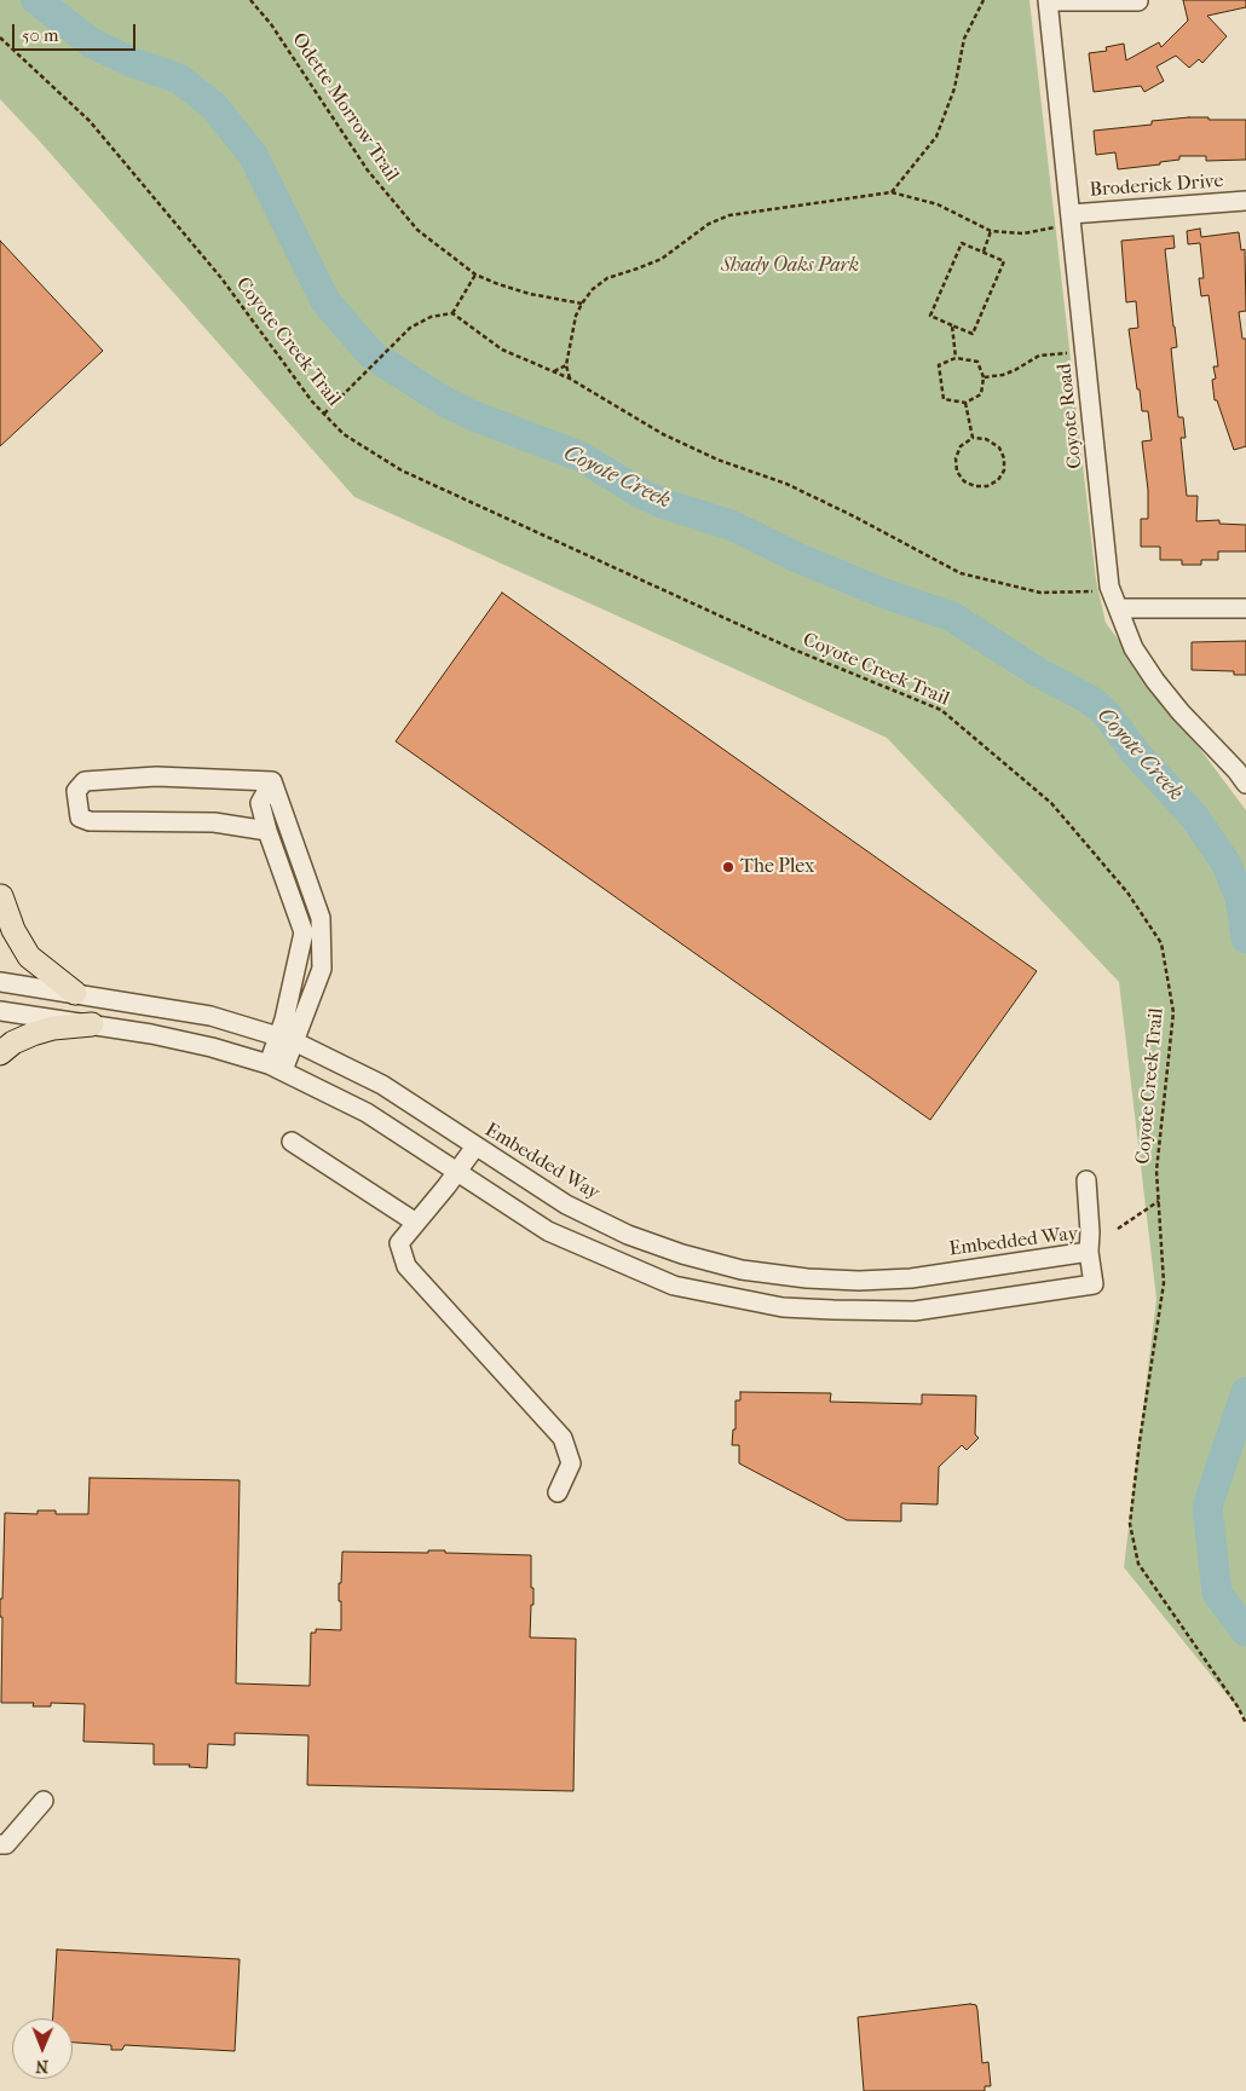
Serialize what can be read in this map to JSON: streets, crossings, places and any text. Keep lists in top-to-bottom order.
{
  "streets": {
    "street": ["Broderick Drive", "Coyote Road", "Embedded Way"],
    "path": ["Odette Morrow Trail", "Coyote Creek Trail"]
  },
  "crossings": [
    ["Broderick Drive", "Coyote Road"]
  ],
  "water": ["Coyote Creek"],
  "parks": ["Shady Oaks Park"],
  "places": ["The Plex"],
  "scale_bar": "50 m",
  "north": "bottom"
}
